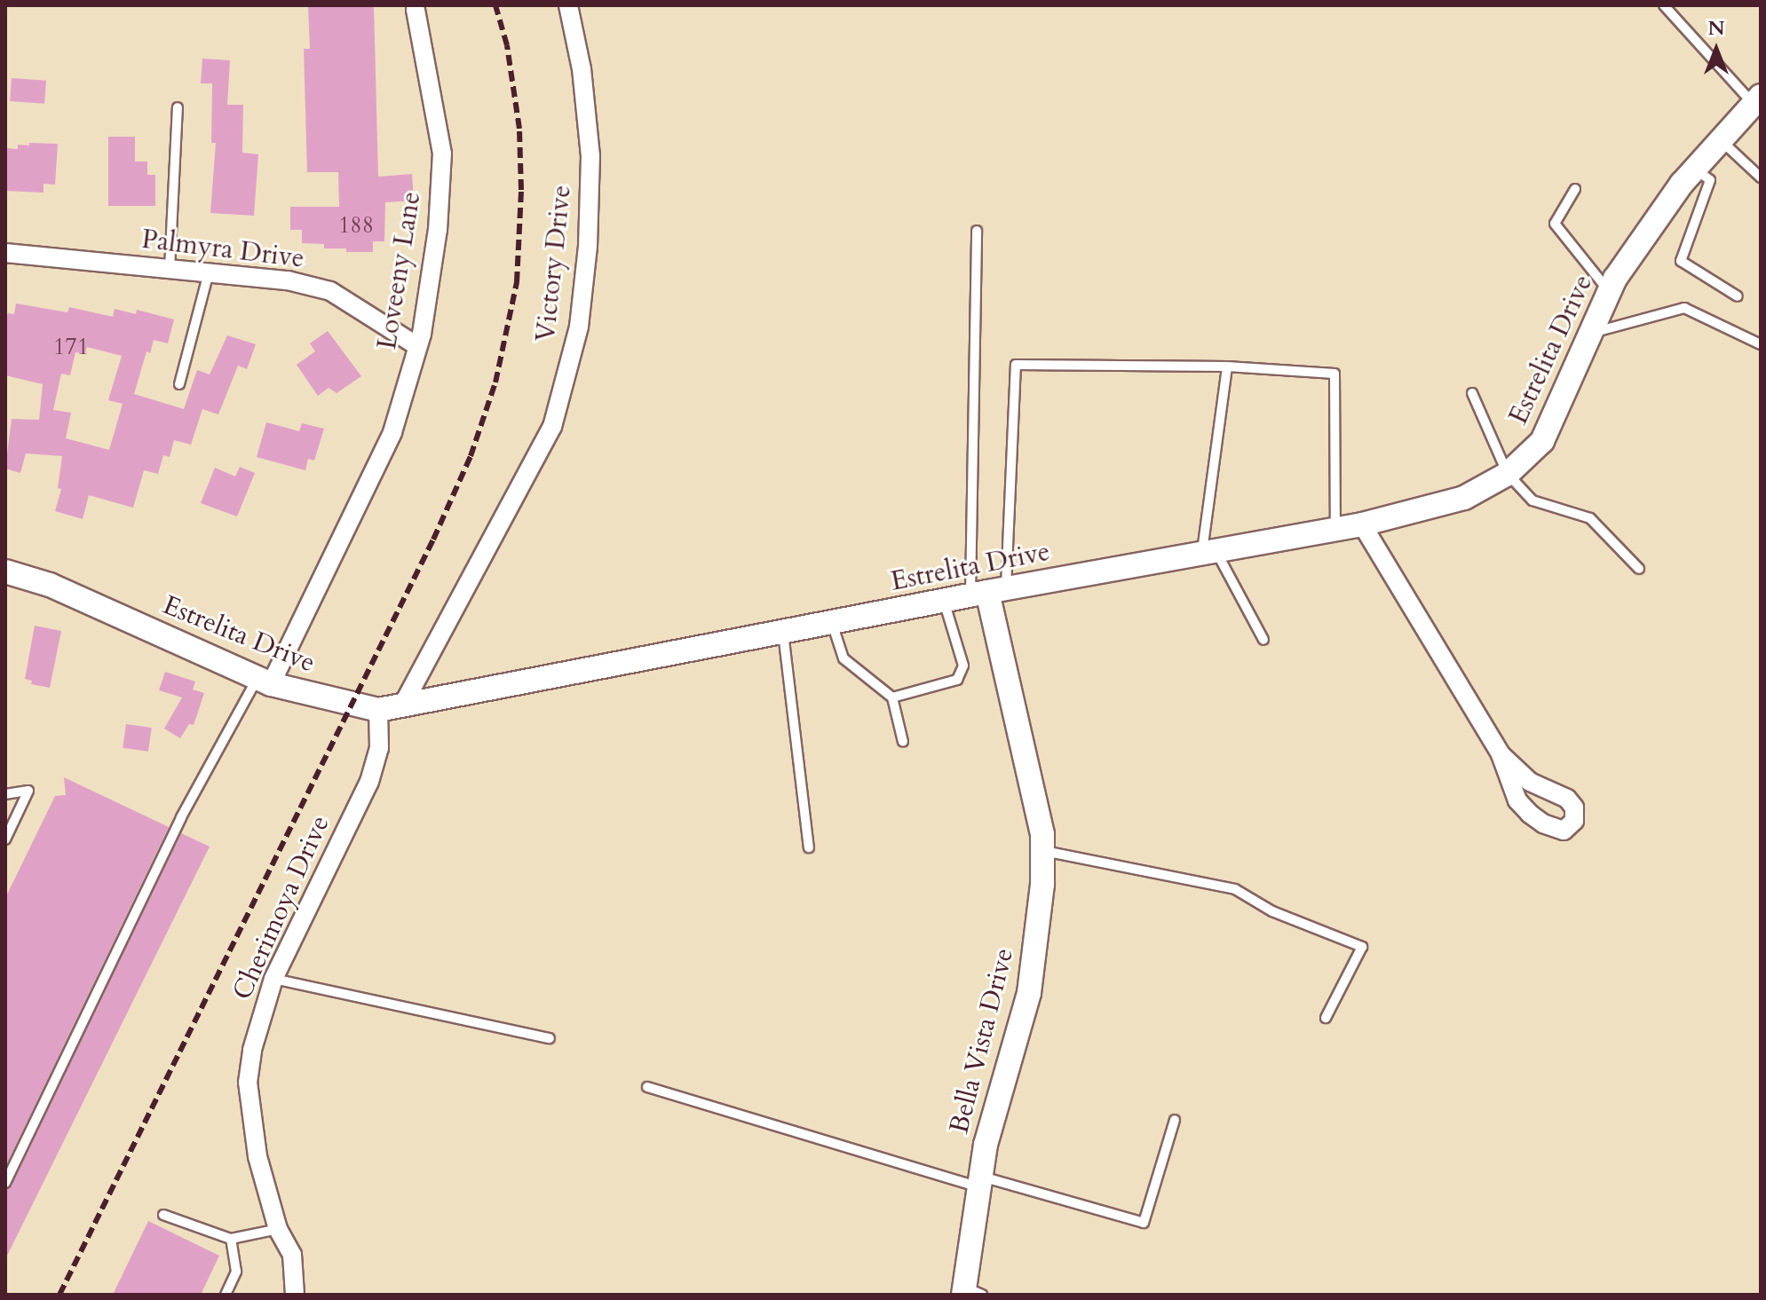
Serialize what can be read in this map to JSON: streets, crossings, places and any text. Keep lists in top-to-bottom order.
{
  "streets": {
    "street": [
      "Palmyra Drive",
      "Victory Drive",
      "Loveeny Lane",
      "Estrelita Drive",
      "Cherimoya Drive",
      "Bella Vista Drive"
    ]
  },
  "crossings": [
    ["Palmyra Drive", "Loveeny Lane"],
    ["Victory Drive", "Estrelita Drive"],
    ["Loveeny Lane", "Estrelita Drive"],
    ["Estrelita Drive", "Cherimoya Drive"],
    ["Estrelita Drive", "Bella Vista Drive"]
  ],
  "house_numbers": ["188", "171"],
  "north": "top"
}
